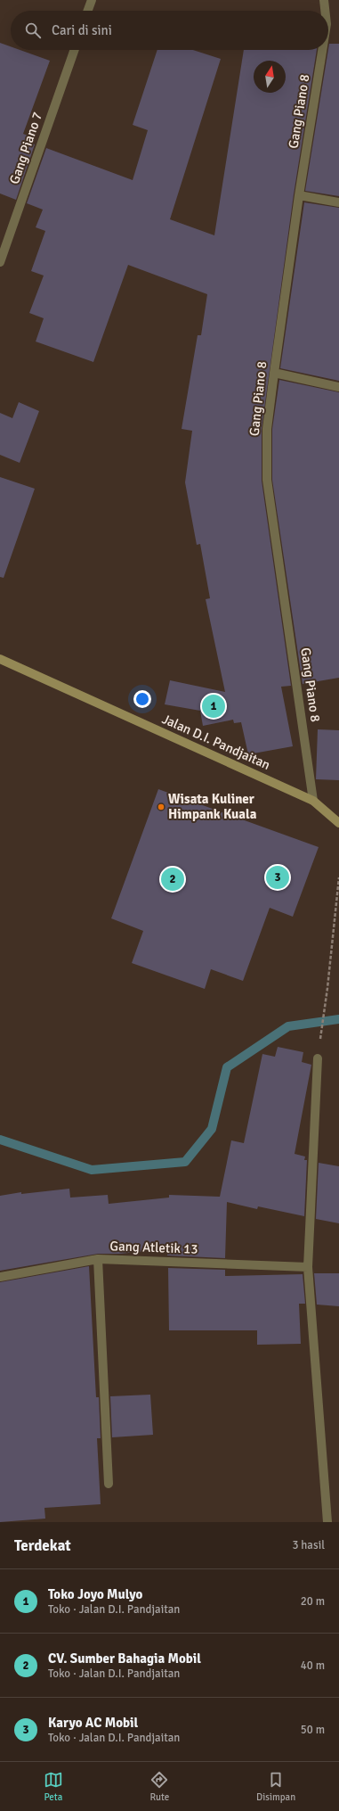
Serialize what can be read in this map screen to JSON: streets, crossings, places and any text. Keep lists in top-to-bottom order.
{
  "streets": {
    "main road": ["Jalan D.I. Pandjaitan"],
    "street": ["Gang Piano 8", "Gang Piano 7", "Gang Atletik 13"]
  },
  "crossings": [
    ["Gang Piano 8", "Jalan D.I. Pandjaitan"]
  ],
  "places": ["Wisata Kuliner Himpank Kuala"],
  "north": "top",
  "page": {
    "search": "Cari di sini",
    "pins": ["1", "3", "2"],
    "heading": ["Terdekat", "3 hasil"],
    "list": [
      {
        "mark": "1",
        "name": "Toko Joyo Mulyo",
        "note": "Toko · Jalan D.I. Pandjaitan",
        "value": "20 m"
      },
      {
        "mark": "2",
        "name": "CV. Sumber Bahagia Mobil",
        "note": "Toko · Jalan D.I. Pandjaitan",
        "value": "40 m"
      },
      {
        "mark": "3",
        "name": "Karyo AC Mobil",
        "note": "Toko · Jalan D.I. Pandjaitan",
        "value": "50 m"
      }
    ],
    "nav": ["Peta", "Rute", "Disimpan"]
  }
}
